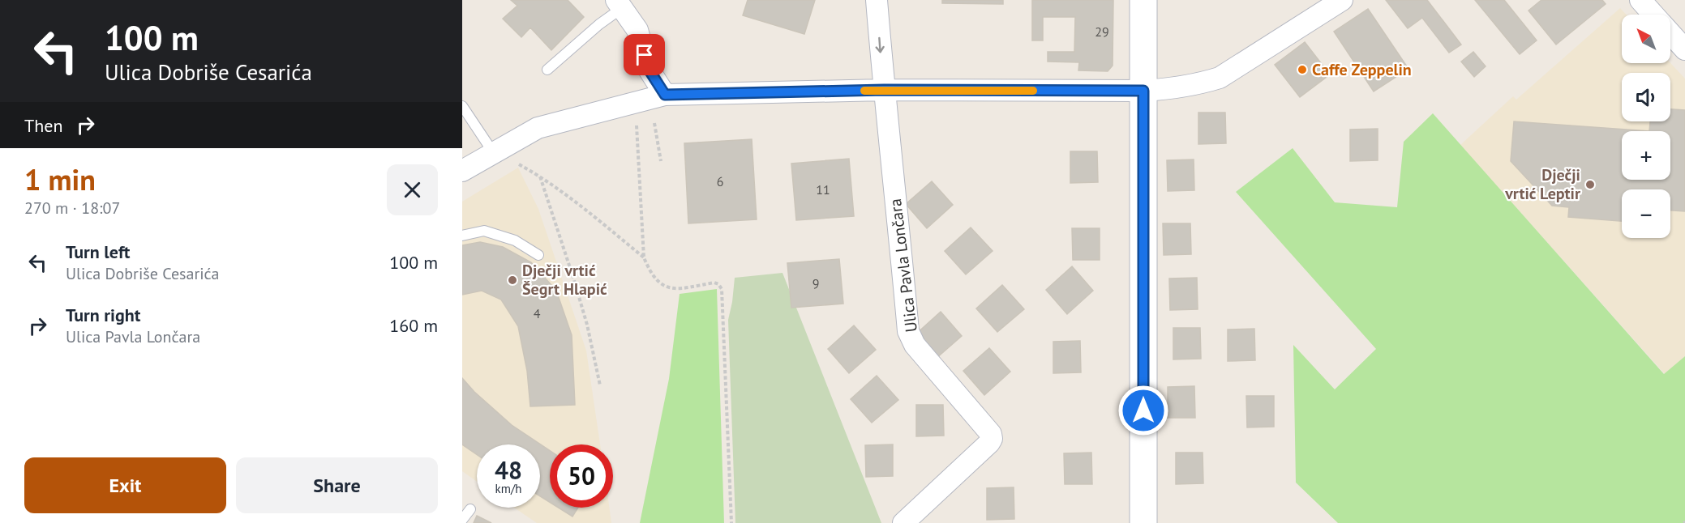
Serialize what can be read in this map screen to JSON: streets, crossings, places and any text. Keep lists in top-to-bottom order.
{
  "streets": {
    "street": ["Ulica Pavla Lončara"]
  },
  "places": ["Caffe Zeppelin", "Dječji vrtić Leptir", "Dječji vrtić Šegrt Hlapić"],
  "house_numbers": [
    "29",
    "6",
    "11",
    "9",
    "4"
  ],
  "north": "top left",
  "page": {
    "turn": ["100 m", "Ulica Dobriše Cesarića"],
    "map_buttons": ["+", "−"],
    "then": "Then",
    "heading": ["1 min", "270 m · 18:07"],
    "list": [
      {
        "name": "Turn left",
        "note": "Ulica Dobriše Cesarića",
        "value": "100 m"
      },
      {
        "name": "Turn right",
        "note": "Ulica Pavla Lončara",
        "value": "160 m"
      }
    ],
    "speed": "48 km/h",
    "limit": "50",
    "buttons": ["Exit", "Share"]
  }
}
